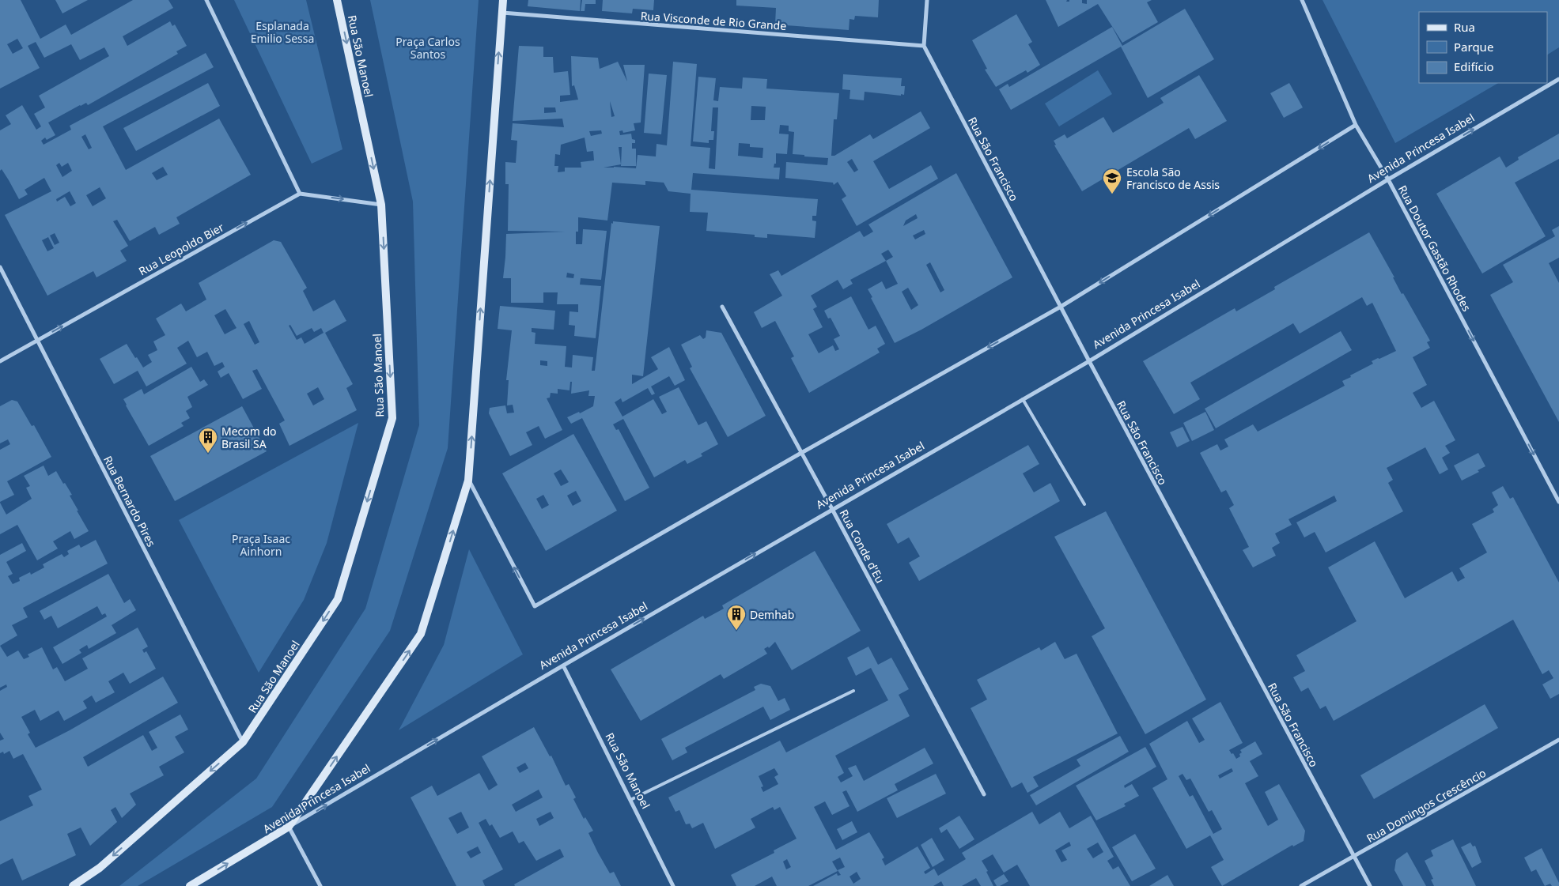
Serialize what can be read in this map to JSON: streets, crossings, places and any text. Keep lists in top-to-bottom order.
{
  "streets": {
    "main road": ["Rua São Manoel", "Avenida Princesa Isabel"],
    "street": [
      "Rua Visconde de Rio Grande",
      "Rua São Francisco",
      "Rua Doutor Gastão Rhodes",
      "Rua Leopoldo Bier",
      "Rua Bernardo Pires",
      "Rua Conde d'Eu",
      "Rua Domingos Crescêncio"
    ]
  },
  "crossings": [
    ["Rua Visconde de Rio Grande", "Rua São Francisco"],
    ["Rua São Manoel", "Avenida Princesa Isabel"],
    ["Rua São Manoel", "Rua Bernardo Pires"],
    ["Avenida Princesa Isabel", "Rua São Francisco"],
    ["Avenida Princesa Isabel", "Rua Doutor Gastão Rhodes"],
    ["Avenida Princesa Isabel", "Rua Conde d'Eu"],
    ["Rua São Francisco", "Rua Domingos Crescêncio"],
    ["Rua Leopoldo Bier", "Rua Bernardo Pires"]
  ],
  "one_way": [
    "Rua São Manoel",
    "Avenida Princesa Isabel",
    "Rua Doutor Gastão Rhodes",
    "Rua Leopoldo Bier"
  ],
  "parks": ["Esplanada Emilio Sessa", "Praça Carlos Santos", "Praça Isaac Ainhorn"],
  "places": {
    "school or university": ["Escola São Francisco de Assis"],
    "building": ["Mecom do Brasil SA", "Demhab"]
  },
  "legend": ["Rua", "Parque", "Edifício"]
}
